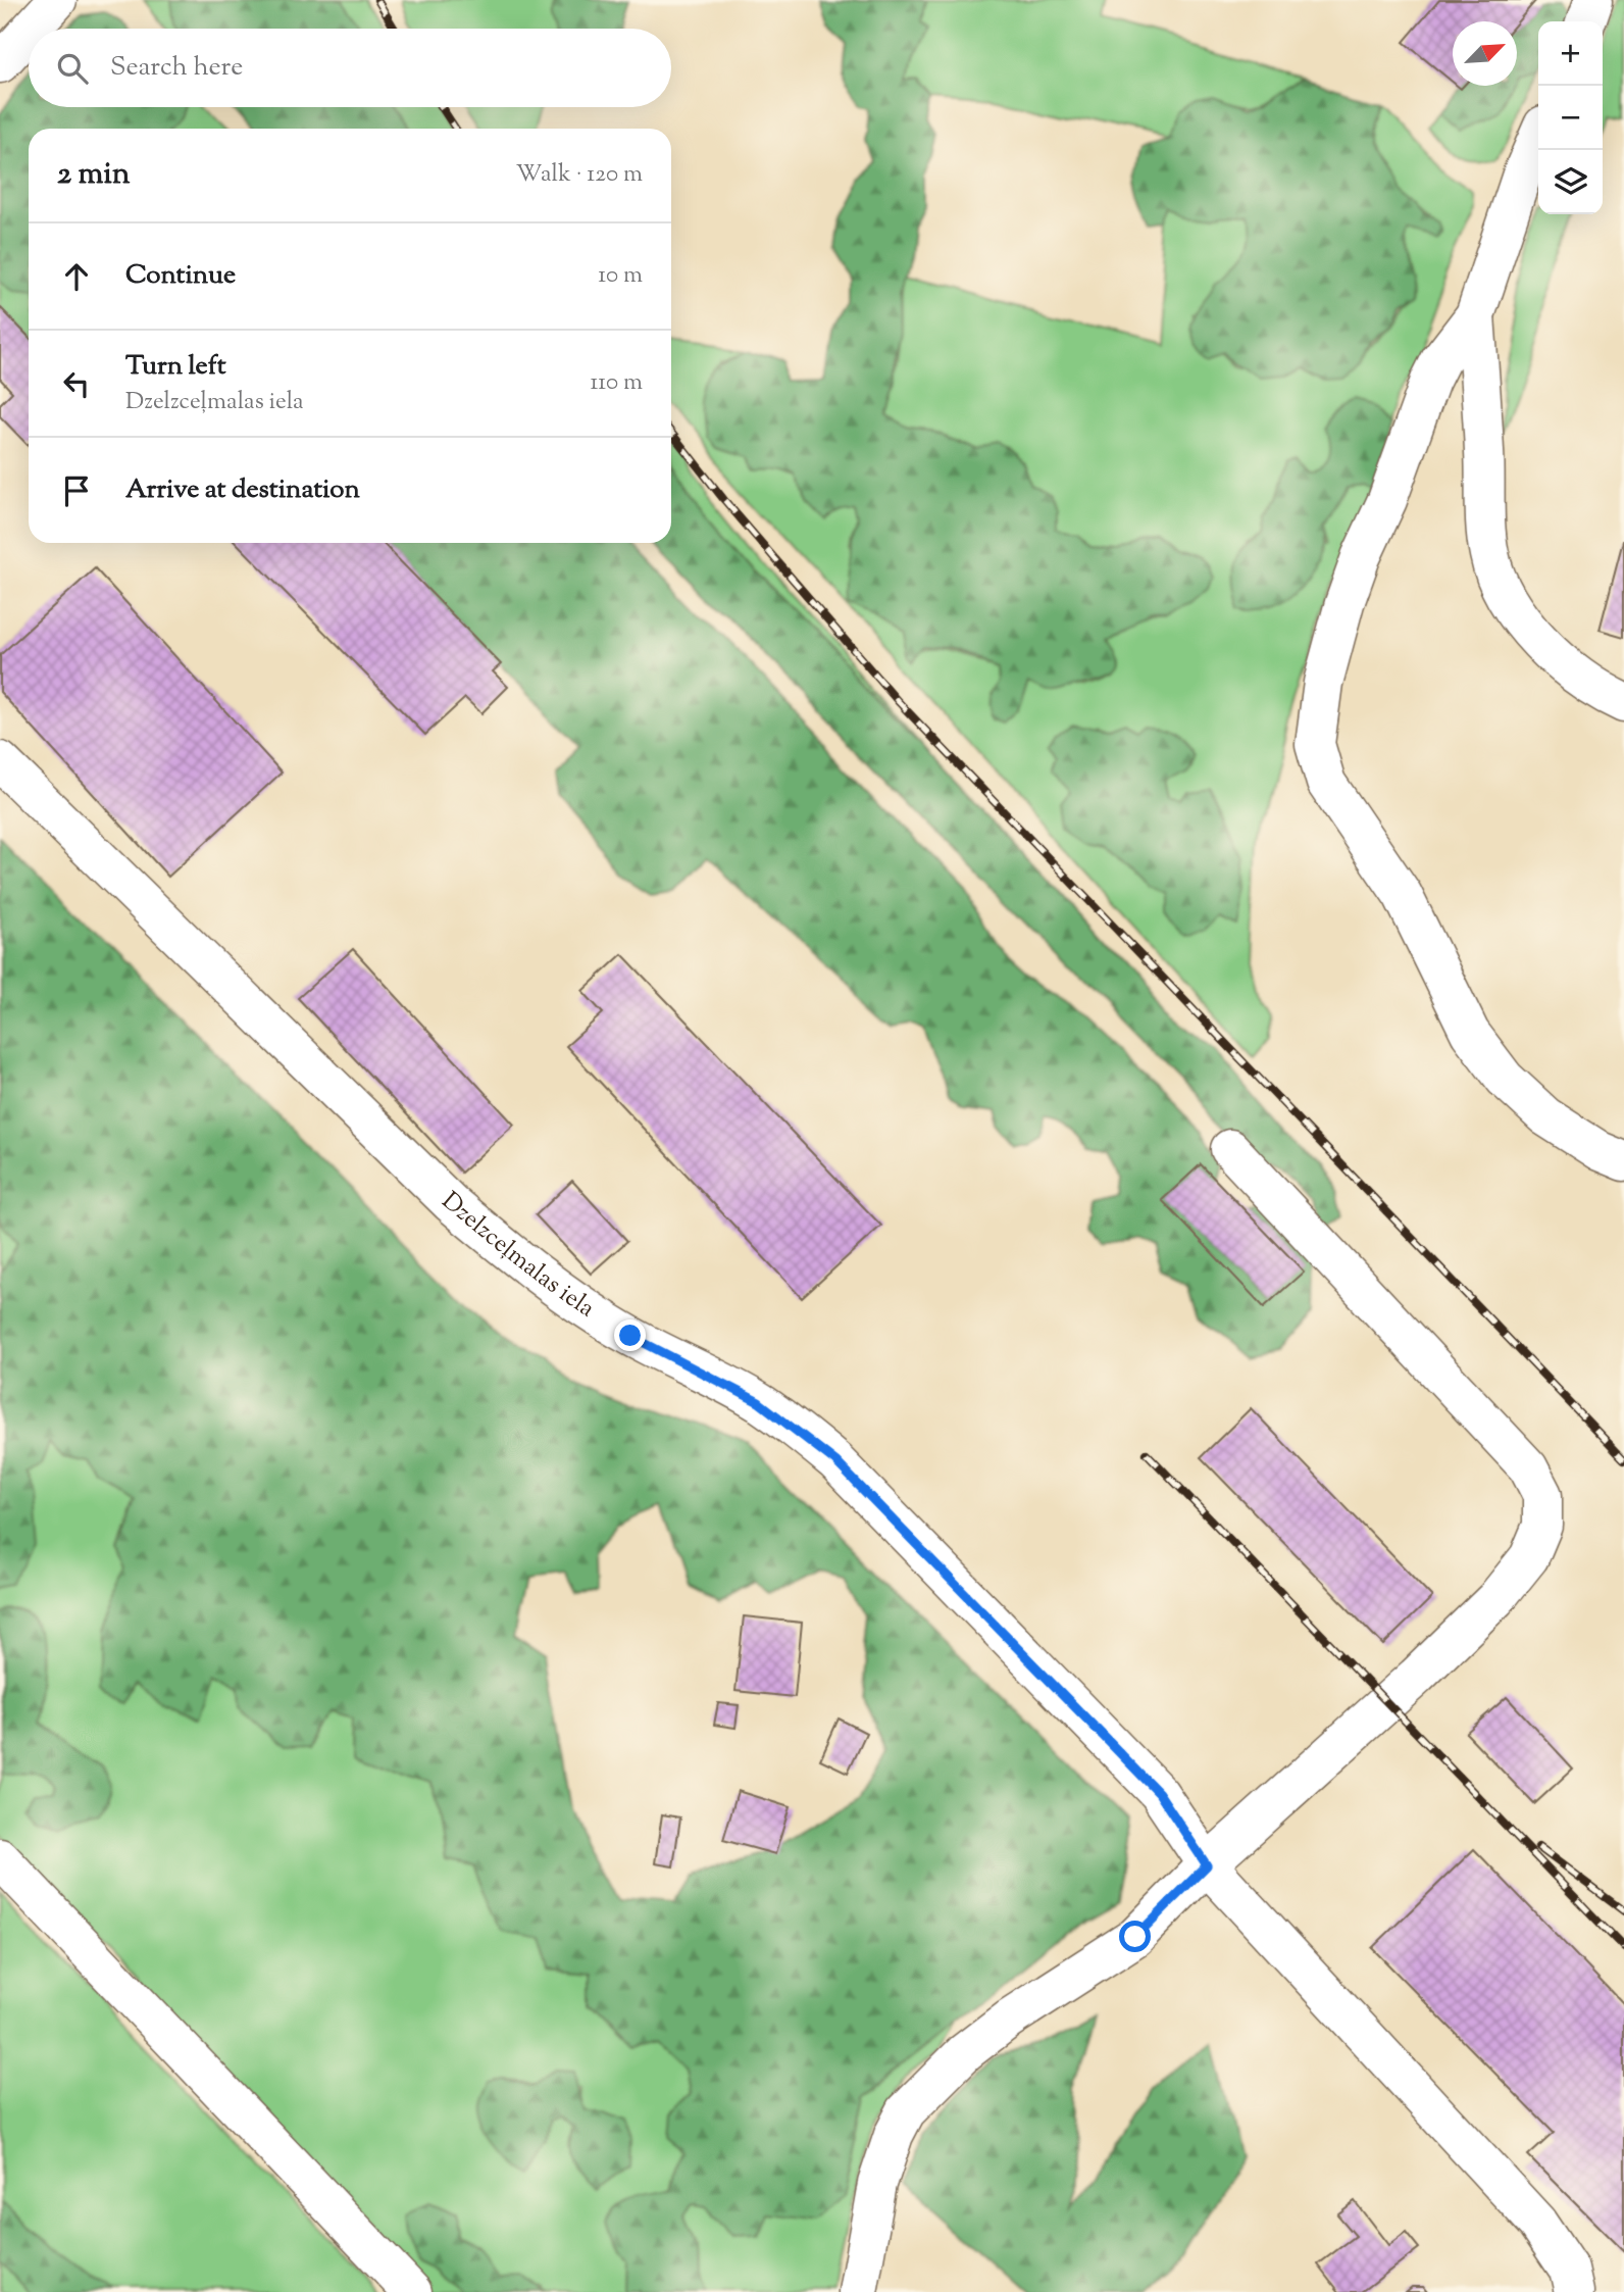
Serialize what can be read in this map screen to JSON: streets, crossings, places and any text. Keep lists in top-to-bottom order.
{
  "streets": {
    "street": ["Dzelzceļmalas iela"]
  },
  "north": "top right",
  "page": {
    "map_buttons": ["+", "−"],
    "search": "Search here",
    "heading": ["2 min", "Walk · 120 m"],
    "list": [
      ["Continue", "10 m"],
      ["Turn left", "Dzelzceļmalas iela", "110 m"],
      "Arrive at destination"
    ]
  }
}
